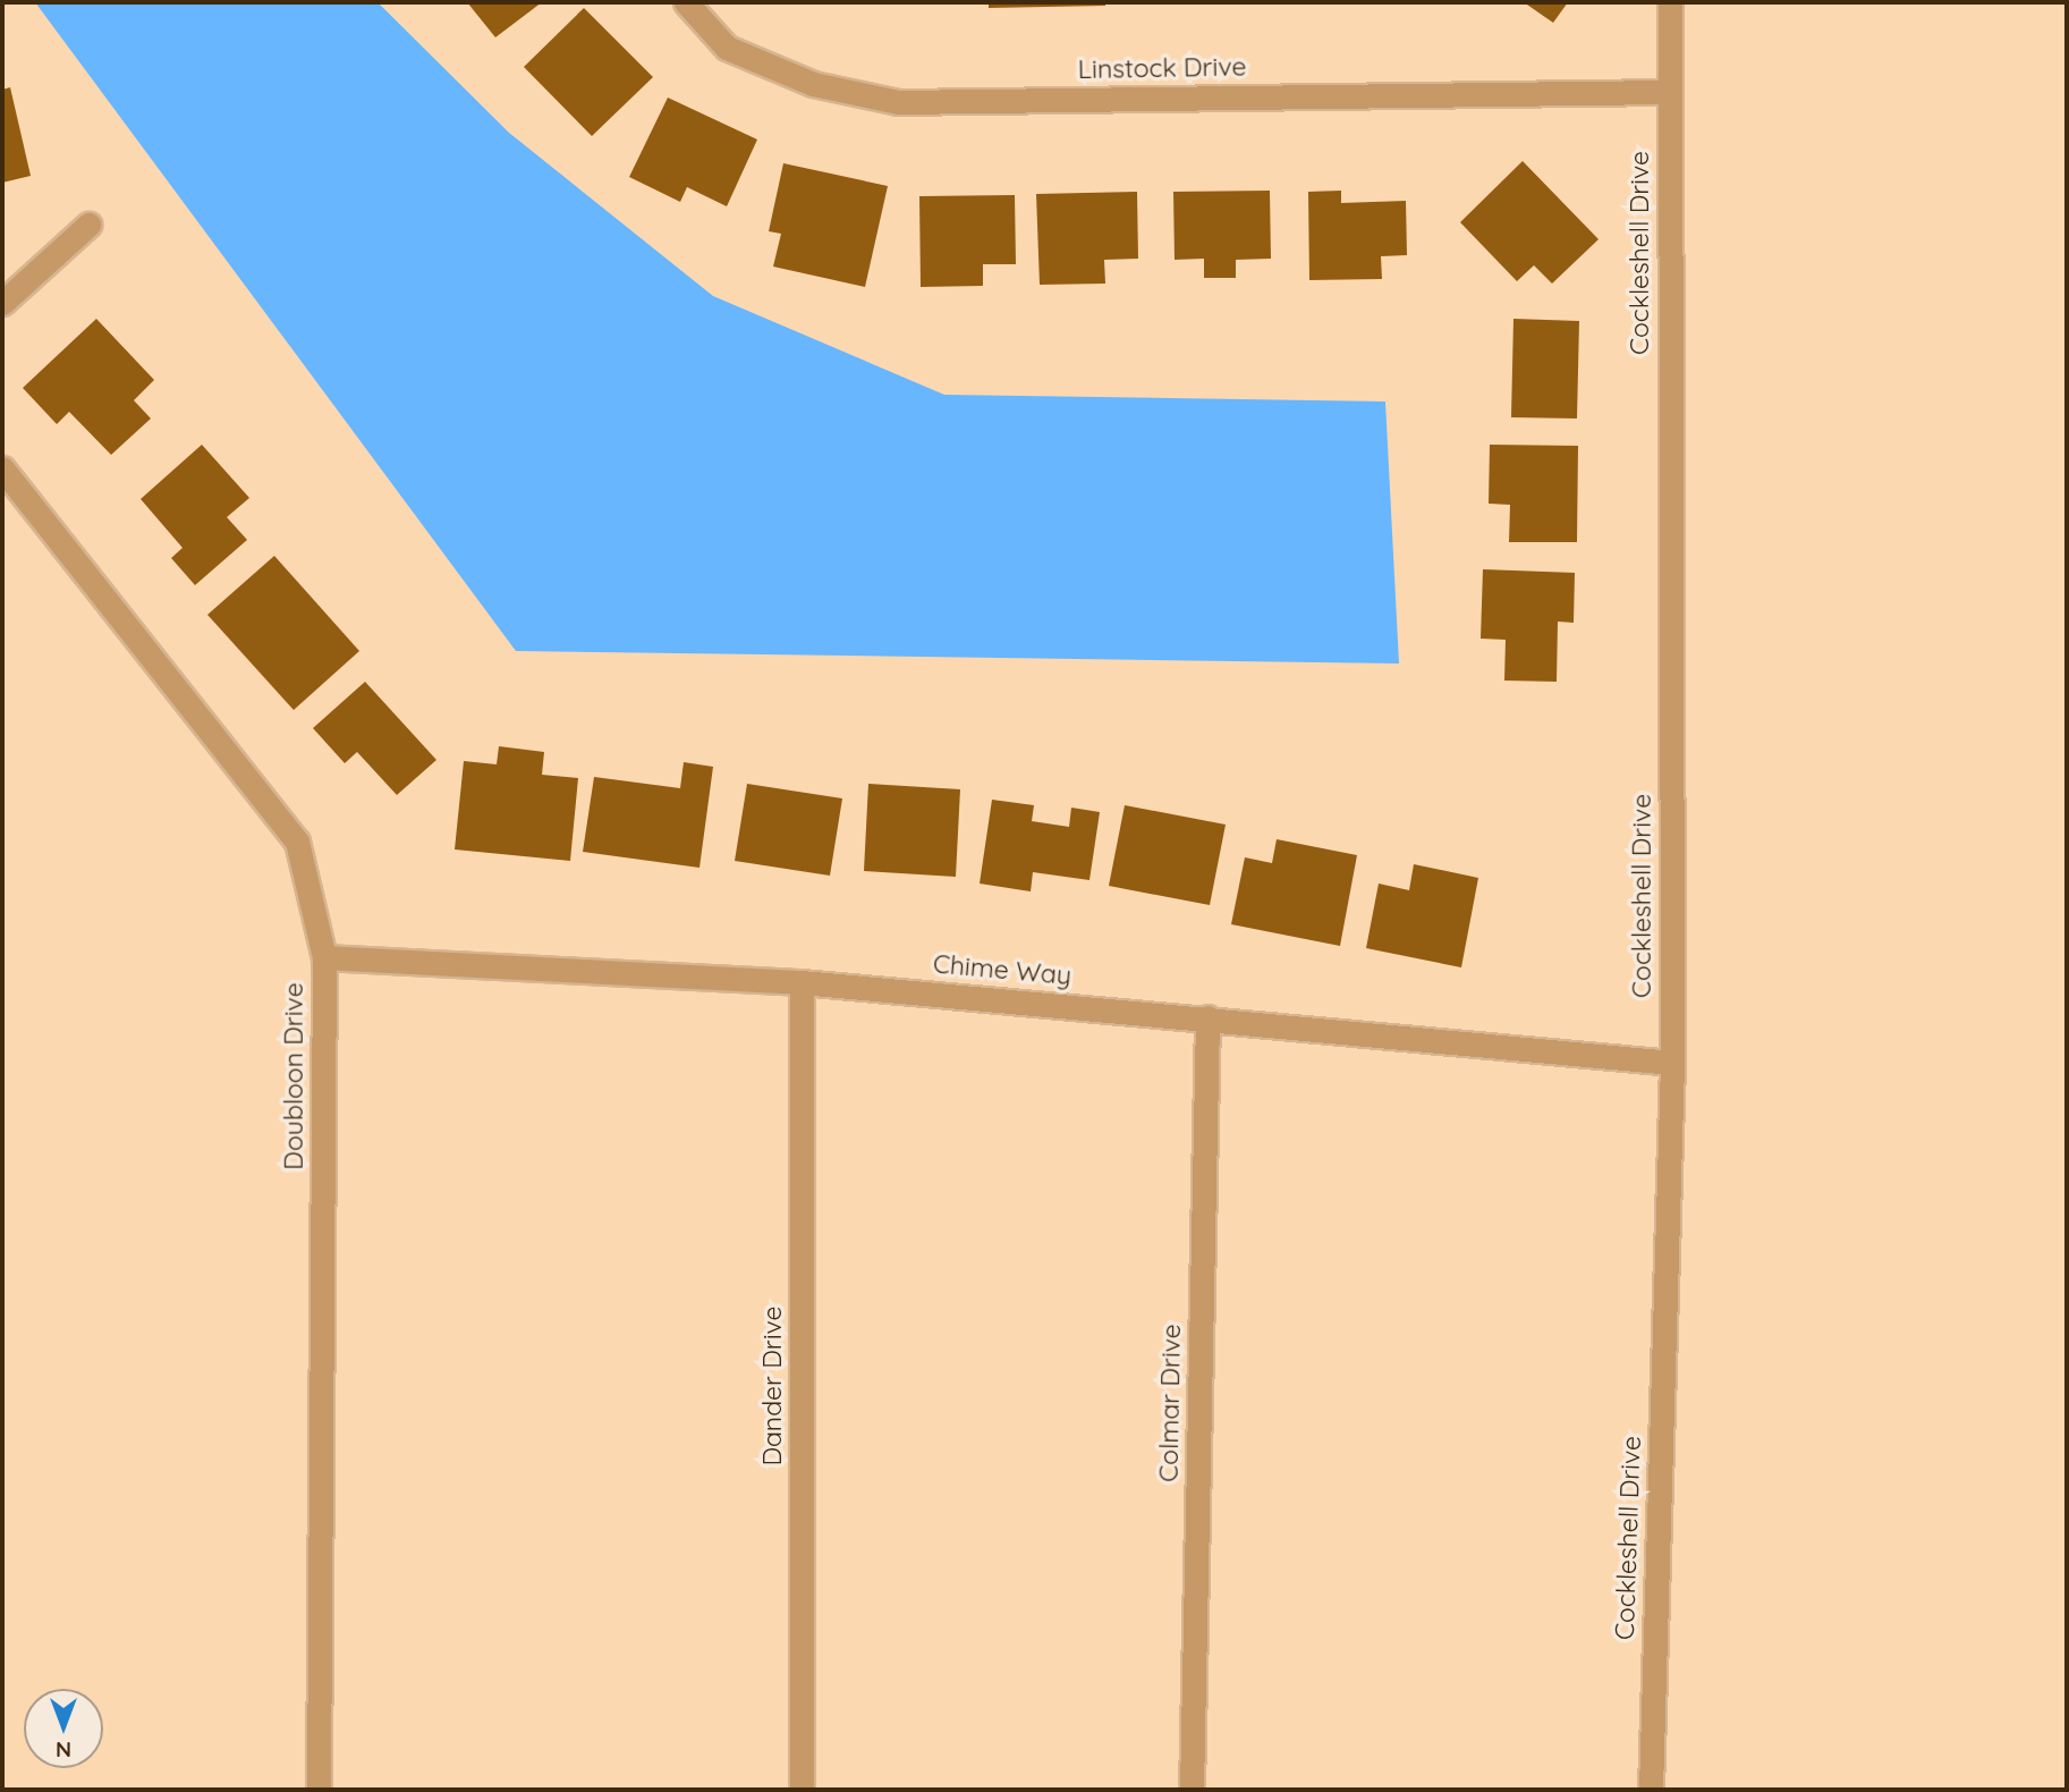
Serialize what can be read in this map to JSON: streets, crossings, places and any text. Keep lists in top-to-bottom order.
{
  "streets": {
    "street": [
      "Linstock Drive",
      "Cockleshell Drive",
      "Chime Way",
      "Doubloon Drive",
      "Dander Drive",
      "Colmar Drive"
    ]
  },
  "crossings": [
    ["Linstock Drive", "Cockleshell Drive"],
    ["Cockleshell Drive", "Chime Way"],
    ["Chime Way", "Doubloon Drive"],
    ["Chime Way", "Dander Drive"],
    ["Chime Way", "Colmar Drive"]
  ],
  "north": "bottom"
}
